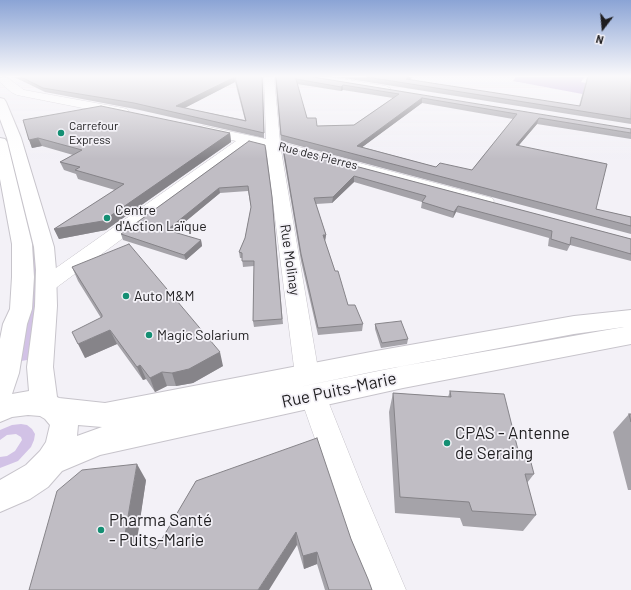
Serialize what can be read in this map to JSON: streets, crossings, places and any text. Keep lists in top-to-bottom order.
{
  "streets": {
    "main road": ["Rue Puits-Marie"],
    "street": ["Rue des Pierres", "Rue Molinay"]
  },
  "crossings": [
    ["Rue des Pierres", "Rue Molinay"],
    ["Rue Molinay", "Rue Puits-Marie"]
  ],
  "places": [
    "Carrefour Express",
    "Centre d'Action Laïque",
    "Auto M&M",
    "Magic Solarium",
    "CPAS - Antenne de Seraing",
    "Pharma Santé - Puits-Marie"
  ],
  "north": "bottom"
}
